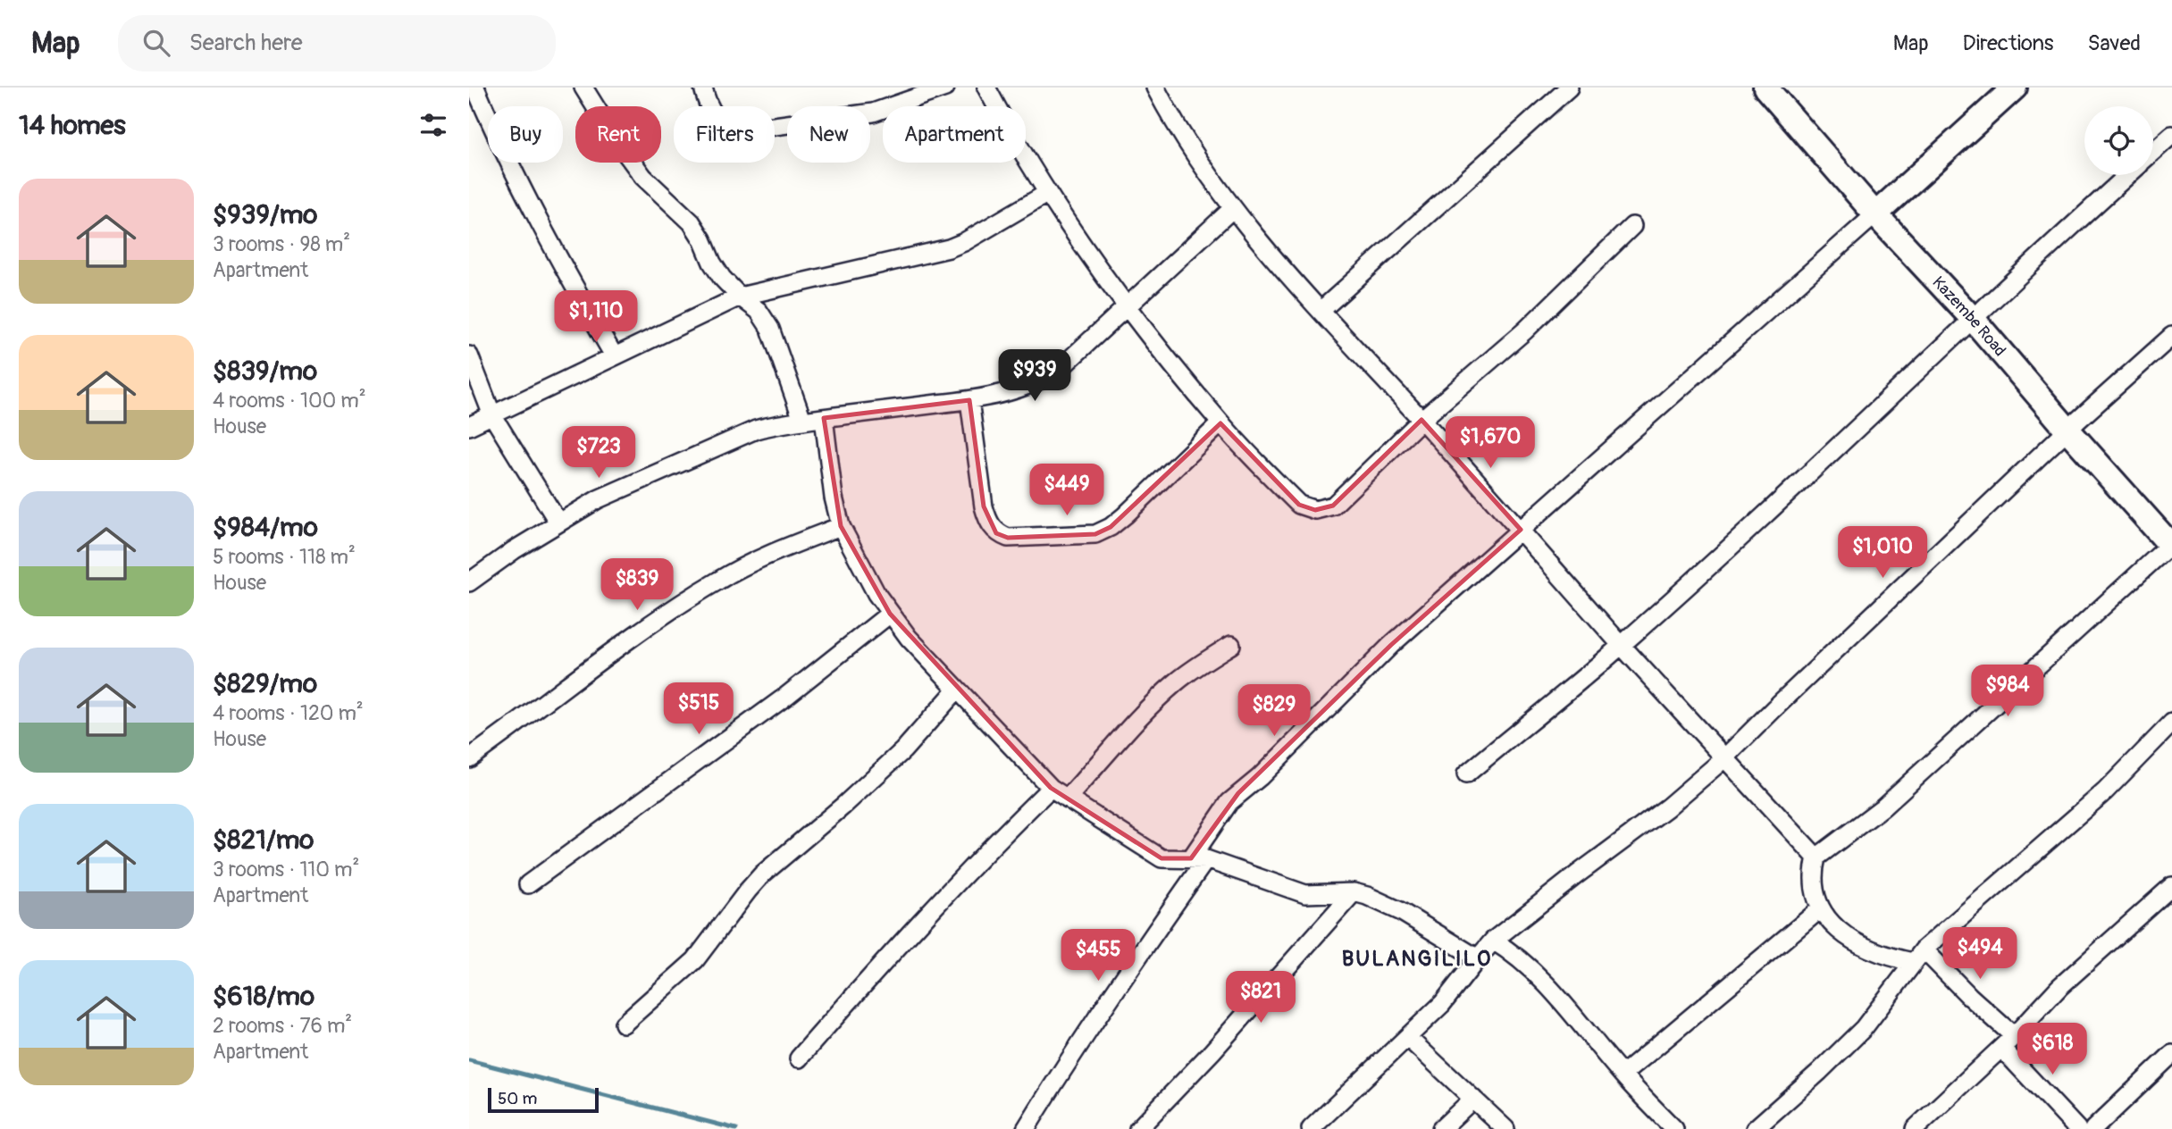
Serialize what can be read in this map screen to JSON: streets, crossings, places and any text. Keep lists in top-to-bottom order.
{
  "streets": {
    "main road": ["Kazembe Road"]
  },
  "districts": ["BULANGILILO"],
  "scale_bar": "50 m",
  "page": {
    "header": "Map",
    "search": "Search here",
    "nav": ["Map", "Directions", "Saved"],
    "heading": "14 homes",
    "chip": [
      "Buy",
      "Rent",
      "Filters",
      "New",
      "Apartment"
    ],
    "list": [
      {
        "name": "$939/mo",
        "note": "3 rooms · 98 m² · Apartment"
      },
      {
        "name": "$839/mo",
        "note": "4 rooms · 100 m² · House"
      },
      {
        "name": "$984/mo",
        "note": "5 rooms · 118 m² · House"
      },
      {
        "name": "$829/mo",
        "note": "4 rooms · 120 m² · House"
      },
      {
        "name": "$821/mo",
        "note": "3 rooms · 110 m² · Apartment"
      },
      {
        "name": "$618/mo",
        "note": "2 rooms · 76 m² · Apartment"
      }
    ],
    "price": [
      "$1,110",
      "$939",
      "$1,670",
      "$723",
      "$449",
      "$1,010",
      "$839",
      "$984",
      "$515",
      "$829",
      "$494",
      "$455",
      "$821",
      "$618"
    ],
    "scale": "50 m"
  }
}
